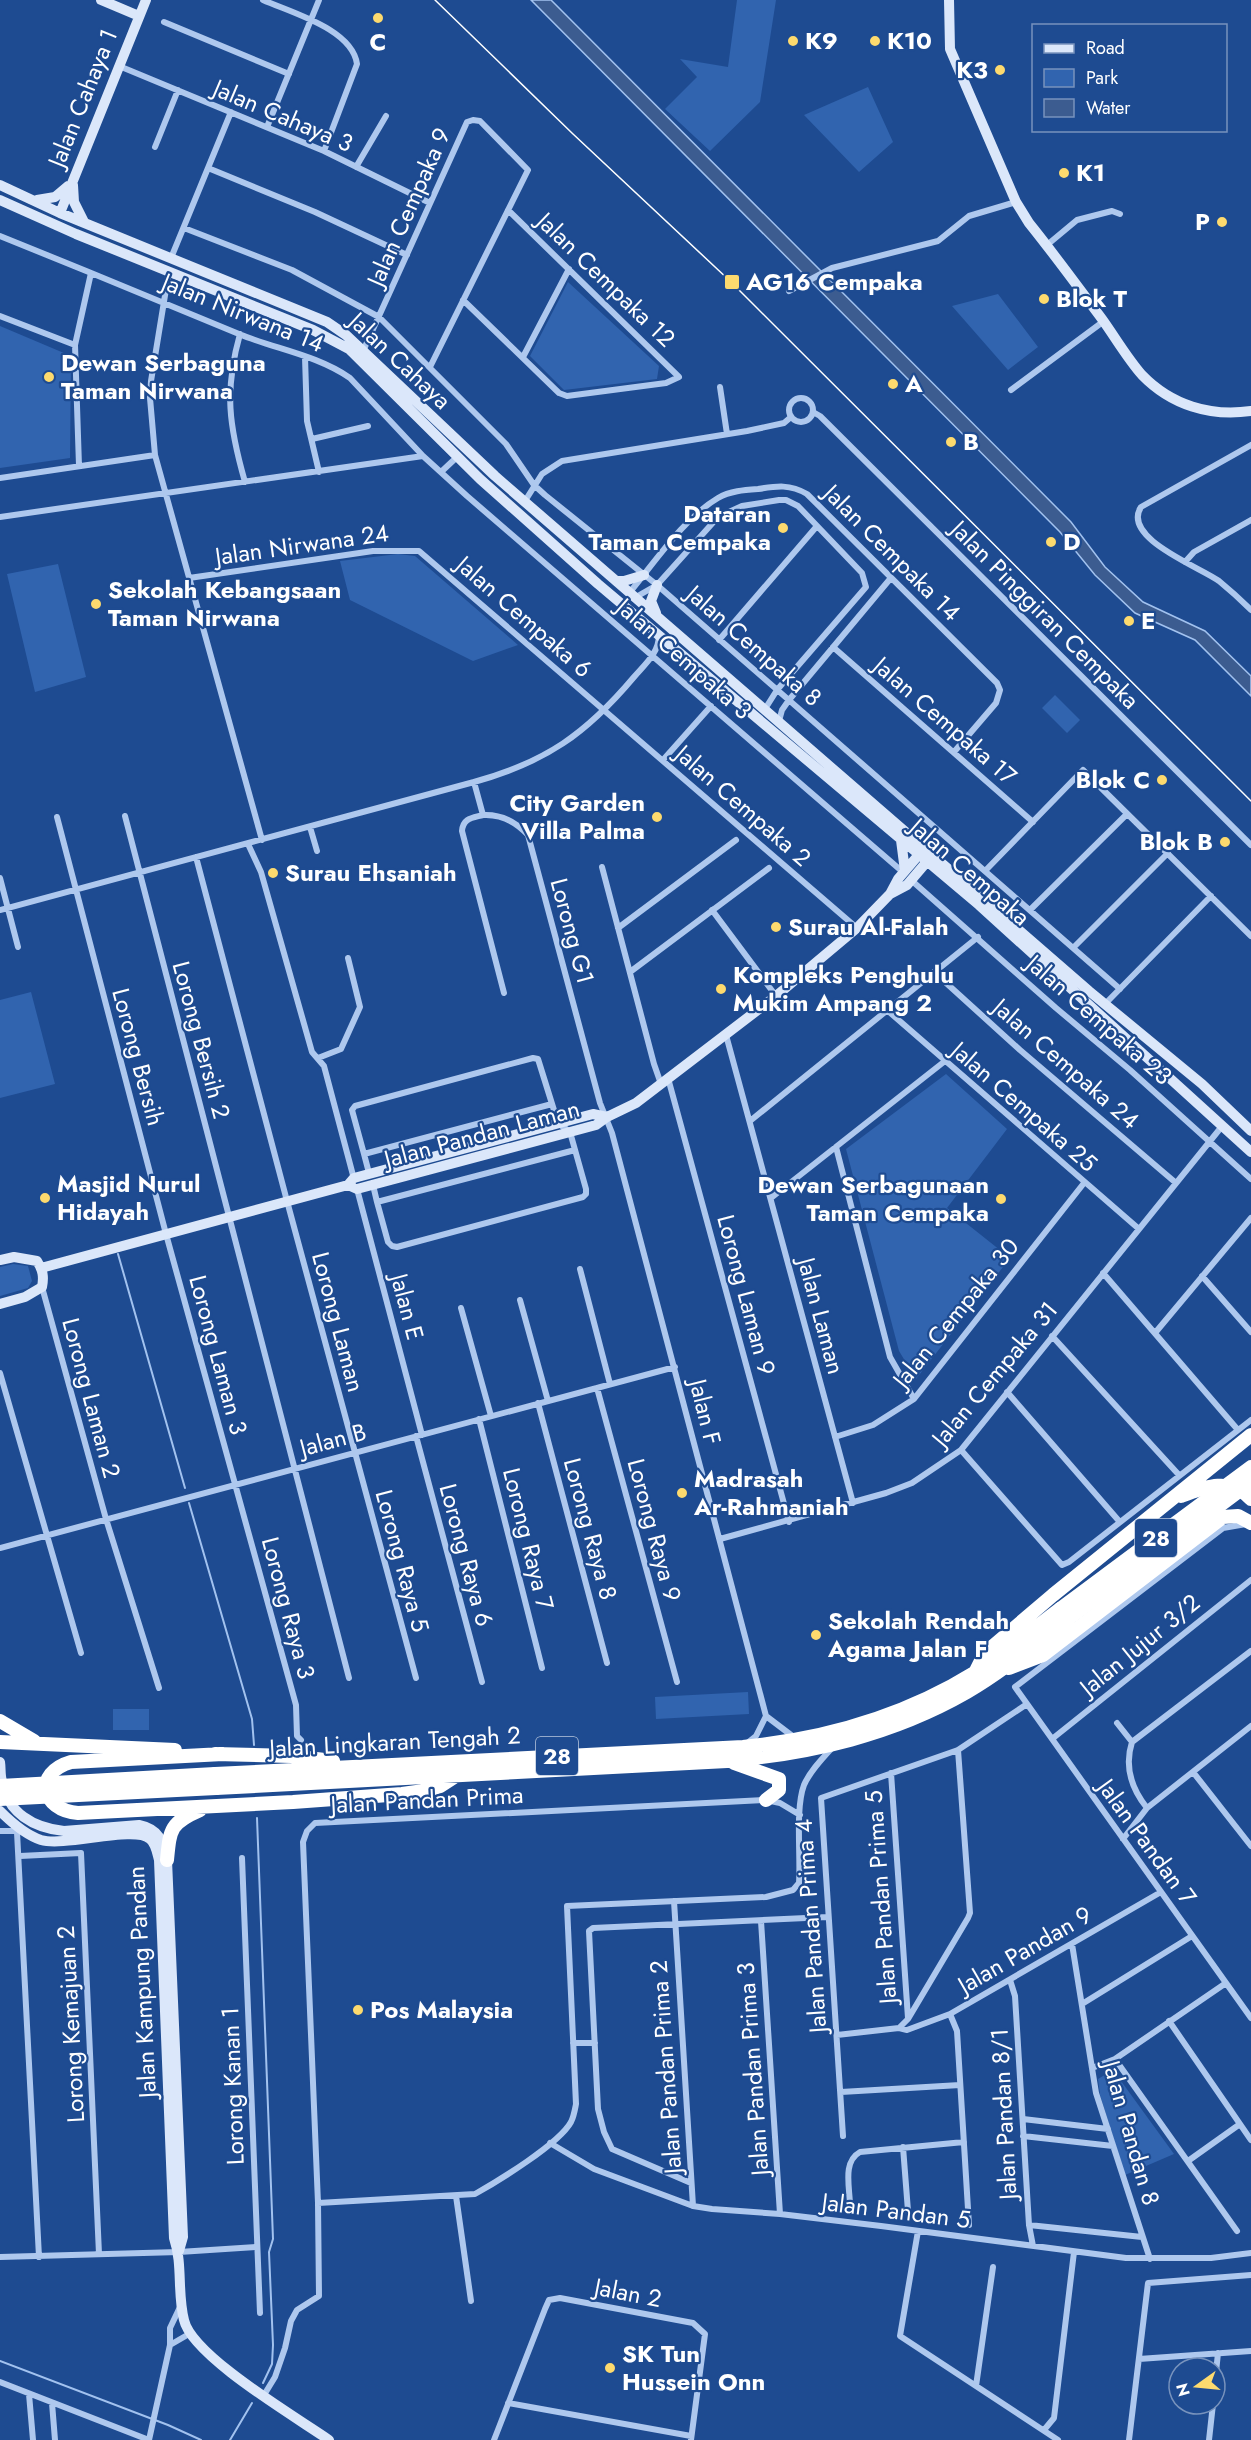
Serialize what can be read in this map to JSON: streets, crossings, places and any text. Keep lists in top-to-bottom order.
{
  "streets": {
    "highway": ["28", "Jalan Lingkaran Tengah 2"],
    "street": [
      "Jalan Cahaya 1",
      "Jalan Cahaya 3",
      "Jalan Cempaka 9",
      "Jalan Cempaka 12",
      "Jalan Nirwana 14",
      "Jalan Cahaya",
      "Jalan Nirwana 24",
      "Jalan Cempaka 14",
      "Jalan Pinggiran Cempaka",
      "Jalan Cempaka 6",
      "Jalan Cempaka 8",
      "Jalan Cempaka 3",
      "Jalan Cempaka 17",
      "Jalan Cempaka 2",
      "Jalan Cempaka",
      "Lorong G1",
      "Jalan Cempaka 23",
      "Lorong Bersih 2",
      "Lorong Bersih",
      "Jalan Cempaka 24",
      "Jalan Cempaka 25",
      "Jalan Pandan Laman",
      "Lorong Laman 9",
      "Jalan E",
      "Jalan Cempaka 30",
      "Jalan Laman",
      "Lorong Laman",
      "Lorong Laman 3",
      "Jalan Cempaka 31",
      "Lorong Laman 2",
      "Jalan F",
      "Jalan B",
      "Lorong Raya 8",
      "Lorong Raya 9",
      "Lorong Raya 7",
      "Lorong Raya 6",
      "Lorong Raya 5",
      "Lorong Raya 3",
      "Jalan Jujur 3/2",
      "Jalan Pandan Prima",
      "Jalan Pandan 7",
      "Jalan Pandan Prima 5",
      "Jalan Pandan Prima 4",
      "Jalan Pandan 9",
      "Jalan Kampung Pandan",
      "Lorong Kemajuan 2",
      "Jalan Pandan Prima 2",
      "Jalan Pandan Prima 3",
      "Lorong Kanan 1",
      "Jalan Pandan 8/1",
      "Jalan Pandan 8",
      "Jalan Pandan 5",
      "Jalan 2"
    ]
  },
  "crossings": [
    ["Jalan Cahaya 1", "Jalan Cahaya 3"],
    ["Jalan Cahaya 1", "Jalan Cahaya"],
    ["Jalan Cahaya 3", "Jalan Cempaka 9"],
    ["Jalan Cempaka 9", "Jalan Cempaka 12"],
    ["Jalan Cempaka 9", "Jalan Cahaya"],
    ["Jalan Cempaka 9", "Jalan Cempaka 8"],
    ["Jalan Nirwana 14", "Jalan Cempaka 3"],
    ["Jalan Cahaya", "Jalan Cempaka 14"],
    ["Jalan Cahaya", "Jalan Cempaka"],
    ["Jalan Nirwana 24", "Jalan Cempaka 6"],
    ["Jalan Cempaka 14", "Jalan Cempaka 8"],
    ["Jalan Cempaka 14", "Jalan Cempaka 17"],
    ["Jalan Cempaka 6", "Jalan Cempaka 2"],
    ["Jalan Cempaka 3", "Jalan Cempaka 23"],
    ["Jalan Cempaka", "Jalan Cempaka 31"],
    ["Lorong G1", "Jalan Pandan Laman"],
    ["Lorong G1", "Jalan F"],
    ["Jalan Cempaka 23", "Jalan Cempaka 31"],
    ["Lorong Bersih 2", "Jalan Pandan Laman"],
    ["Lorong Bersih", "Jalan Pandan Laman"],
    ["Lorong Bersih", "Lorong Laman 3"],
    ["Jalan Cempaka 24", "Jalan Cempaka 31"],
    ["Jalan Cempaka 25", "Jalan Cempaka 30"],
    ["Jalan Cempaka 25", "Jalan Cempaka 31"],
    ["Jalan Pandan Laman", "Jalan E"],
    ["Jalan Pandan Laman", "Lorong Laman"],
    ["Jalan Pandan Laman", "Lorong Laman 3"],
    ["Jalan Pandan Laman", "Jalan F"],
    ["Lorong Laman 9", "Jalan Cempaka 31"],
    ["Jalan E", "Jalan B"],
    ["Jalan E", "Lorong Raya 6"],
    ["Jalan Cempaka 30", "Jalan Laman"],
    ["Jalan Laman", "Jalan Cempaka 31"],
    ["Lorong Laman", "Jalan B"],
    ["Lorong Laman", "Lorong Raya 5"],
    ["Lorong Laman 3", "Jalan B"],
    ["Lorong Laman 3", "Lorong Raya 3"],
    ["Jalan Cempaka 31", "Jalan F"],
    ["Lorong Laman 2", "Jalan B"],
    ["Jalan F", "Jalan B"],
    ["Jalan B", "Lorong Raya 8"],
    ["Jalan B", "Lorong Raya 9"],
    ["Jalan B", "Lorong Raya 7"],
    ["Jalan B", "Lorong Raya 6"],
    ["Jalan B", "Lorong Raya 5"],
    ["Jalan B", "Lorong Raya 3"],
    ["Jalan Jujur 3/2", "Jalan Pandan 7"],
    ["Jalan Pandan 7", "Jalan Pandan Prima 4"],
    ["Jalan Pandan 7", "Jalan Pandan 9"],
    ["Jalan Pandan Prima 5", "Jalan Pandan Prima 4"],
    ["Jalan Pandan Prima 4", "Jalan Pandan 9"],
    ["Jalan Pandan Prima 4", "Jalan Pandan Prima 2"],
    ["Jalan Pandan 9", "Jalan Pandan 8/1"],
    ["Jalan Pandan 9", "Jalan Pandan 8"],
    ["Jalan Pandan Prima 2", "Jalan Pandan Prima 3"],
    ["Jalan Pandan Prima 2", "Jalan Pandan 5"],
    ["Jalan Pandan Prima 3", "Jalan Pandan 5"],
    ["Jalan Pandan 8/1", "Jalan Pandan 5"],
    ["Jalan Pandan 8", "Jalan Pandan 5"]
  ],
  "places": {
    "other": [
      "C",
      "K9",
      "K10",
      "K3",
      "K1",
      "P",
      "Blok T",
      "Dewan Serbaguna Taman Nirwana",
      "A",
      "B",
      "Dataran Taman Cempaka",
      "D",
      "Sekolah Kebangsaan Taman Nirwana",
      "E",
      "Blok C",
      "City Garden Villa Palma",
      "Blok B",
      "Surau Ehsaniah",
      "Surau Al-Falah",
      "Kompleks Penghulu Mukim Ampang 2",
      "Masjid Nurul Hidayah",
      "Dewan Serbagunaan Taman Cempaka",
      "Madrasah Ar-Rahmaniah",
      "Sekolah Rendah Agama Jalan F",
      "Pos Malaysia",
      "SK Tun Hussein Onn"
    ],
    "transit": ["AG16 Cempaka"]
  },
  "legend": ["Road", "Park", "Water"],
  "north": "left"
}
